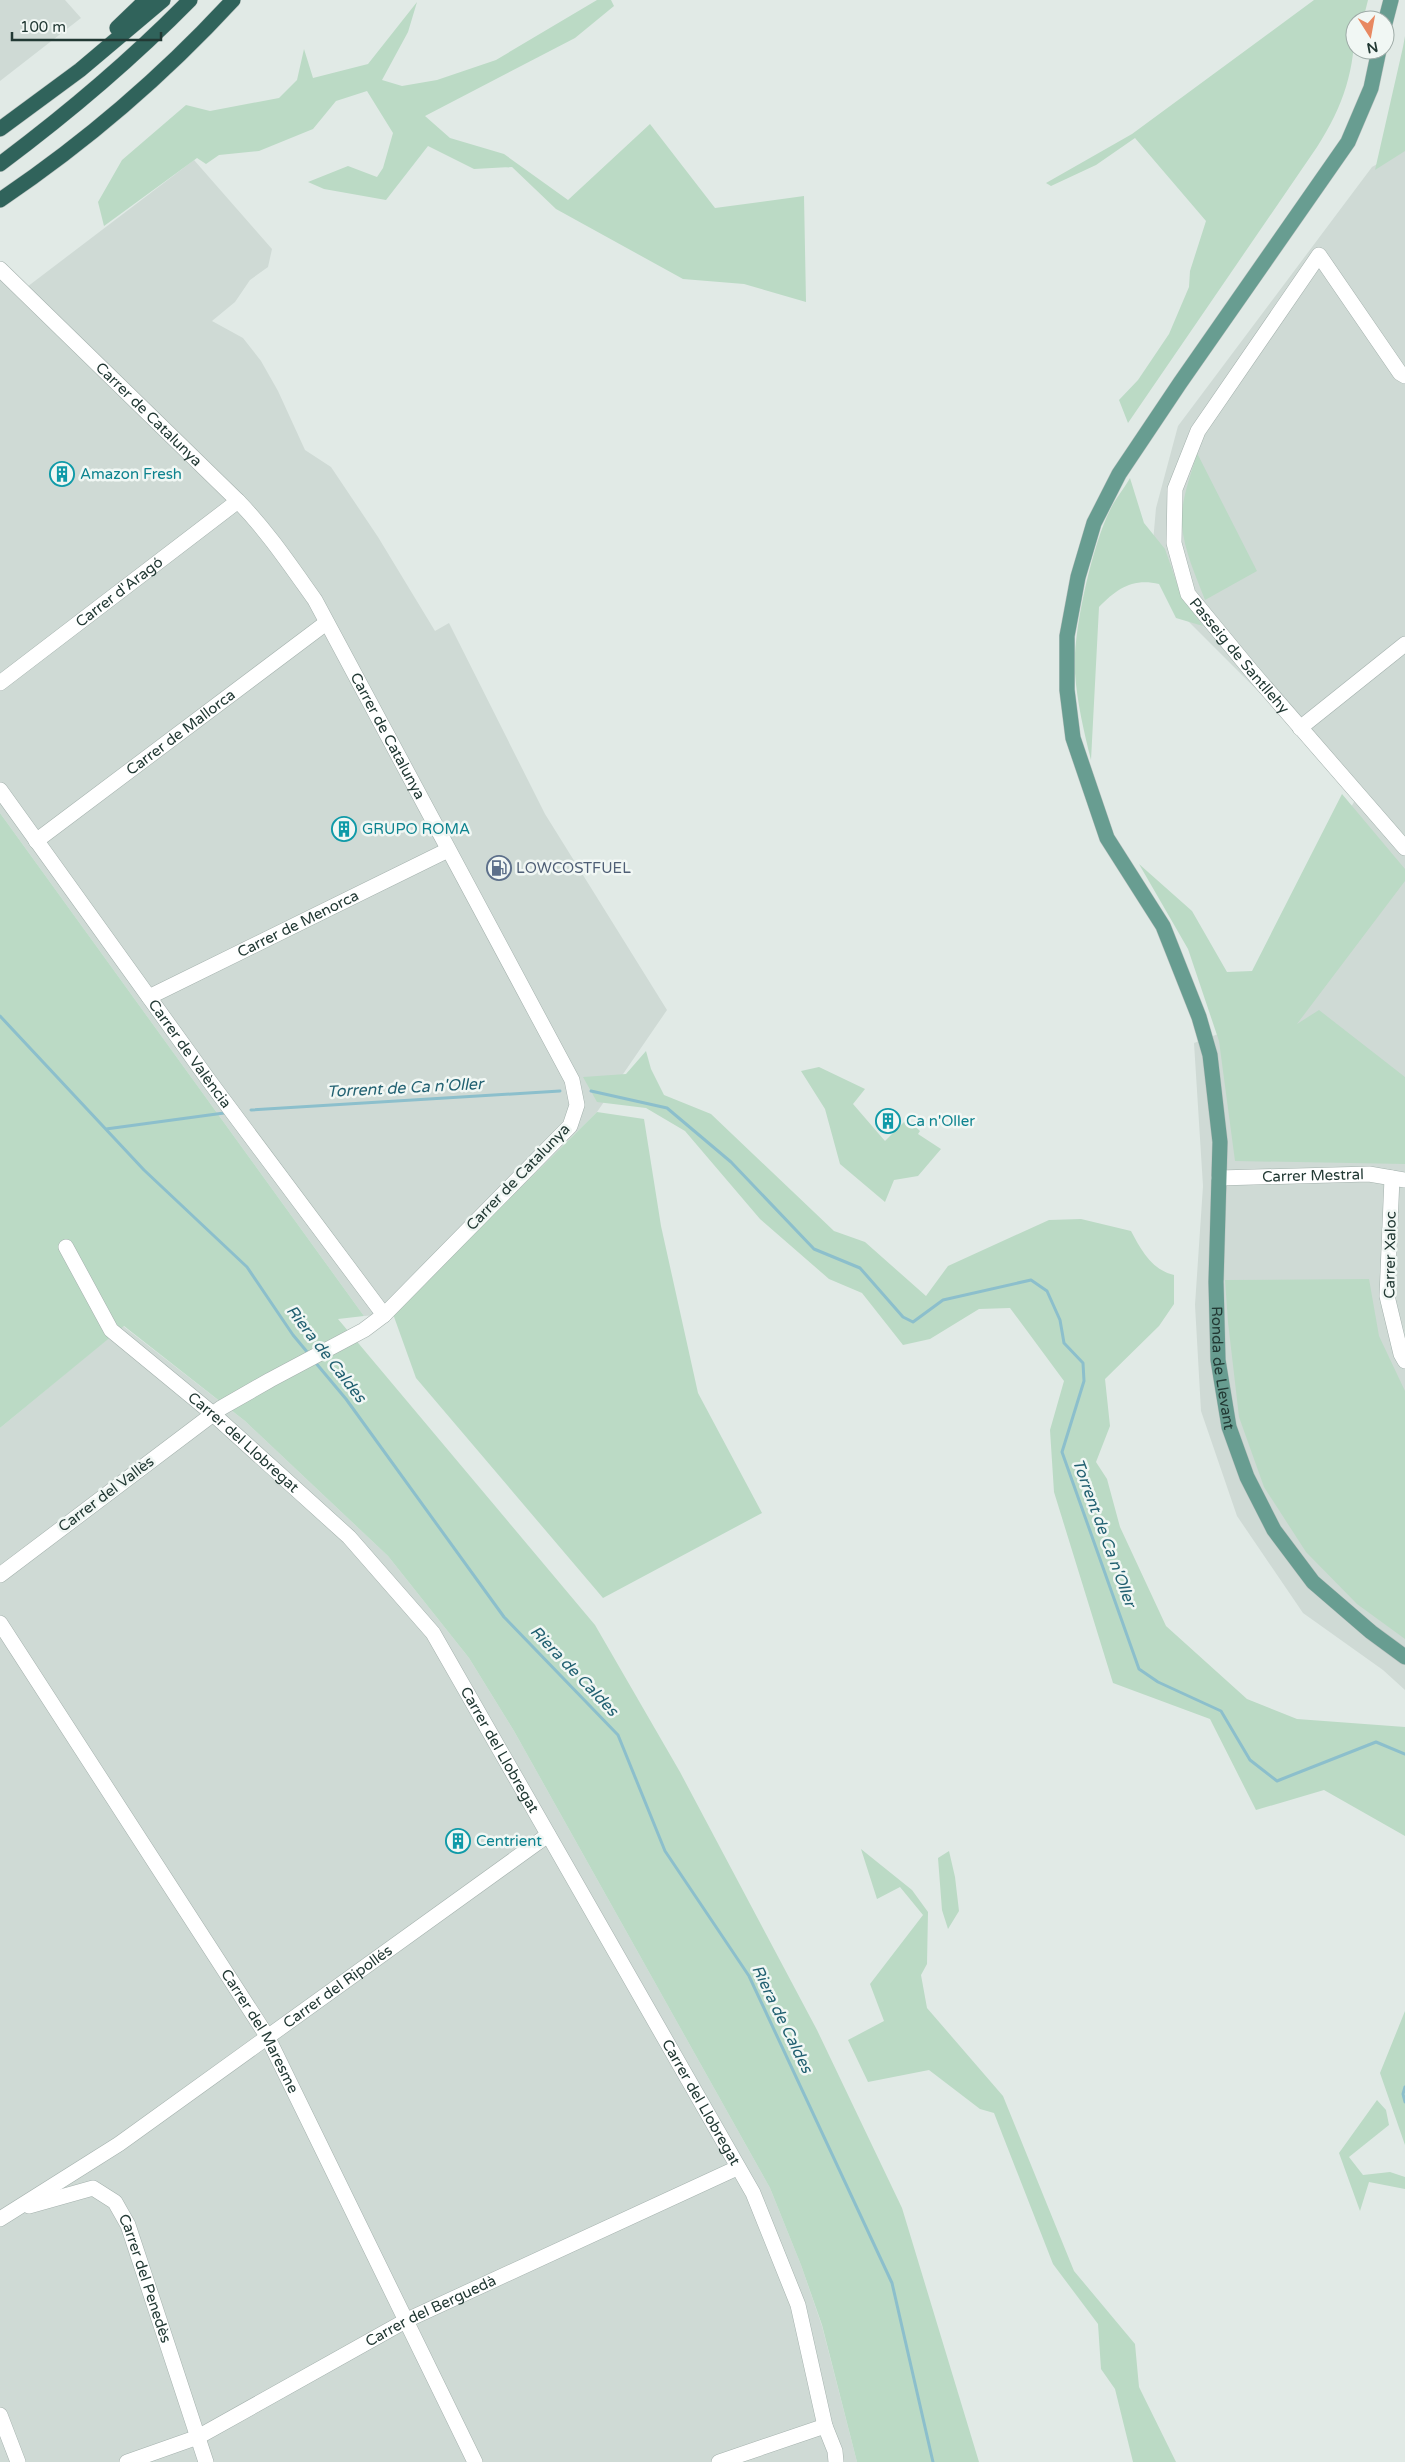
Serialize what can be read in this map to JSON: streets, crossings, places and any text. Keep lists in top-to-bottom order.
{
  "streets": {
    "main road": ["Ronda de Llevant"],
    "street": [
      "Carrer de Catalunya",
      "Carrer d'Aragó",
      "Passeig de Santllehy",
      "Carrer de Mallorca",
      "Carrer de Menorca",
      "Carrer de València",
      "Carrer Mestral",
      "Carrer Xaloc",
      "Carrer del Llobregat",
      "Carrer del Vallès",
      "Carrer del Ripollés",
      "Carrer del Maresme",
      "Carrer del Penedès",
      "Carrer del Berguedà"
    ]
  },
  "crossings": [
    ["Carrer de Catalunya", "Carrer d'Aragó"],
    ["Carrer de Catalunya", "Carrer de Mallorca"],
    ["Carrer de Catalunya", "Carrer de Menorca"],
    ["Carrer de Catalunya", "Carrer de València"],
    ["Carrer de Catalunya", "Carrer del Vallès"],
    ["Carrer de Mallorca", "Carrer de València"],
    ["Carrer de Menorca", "Carrer de València"],
    ["Carrer Mestral", "Carrer Xaloc"],
    ["Carrer Mestral", "Ronda de Llevant"],
    ["Carrer del Llobregat", "Carrer del Vallès"],
    ["Carrer del Llobregat", "Carrer del Ripollés"],
    ["Carrer del Llobregat", "Carrer del Berguedà"],
    ["Carrer del Ripollés", "Carrer del Maresme"],
    ["Carrer del Ripollés", "Carrer del Penedès"],
    ["Carrer del Maresme", "Carrer del Berguedà"],
    ["Carrer del Penedès", "Carrer del Berguedà"]
  ],
  "water": ["Torrent de Ca n'Oller", "Riera de Caldes"],
  "places": {
    "building": [
      "Amazon Fresh",
      "GRUPO ROMA",
      "Ca n'Oller",
      "Centrient"
    ],
    "fuel station": ["LOWCOSTFUEL"]
  },
  "scale_bar": "100 m",
  "north": "bottom"
}
